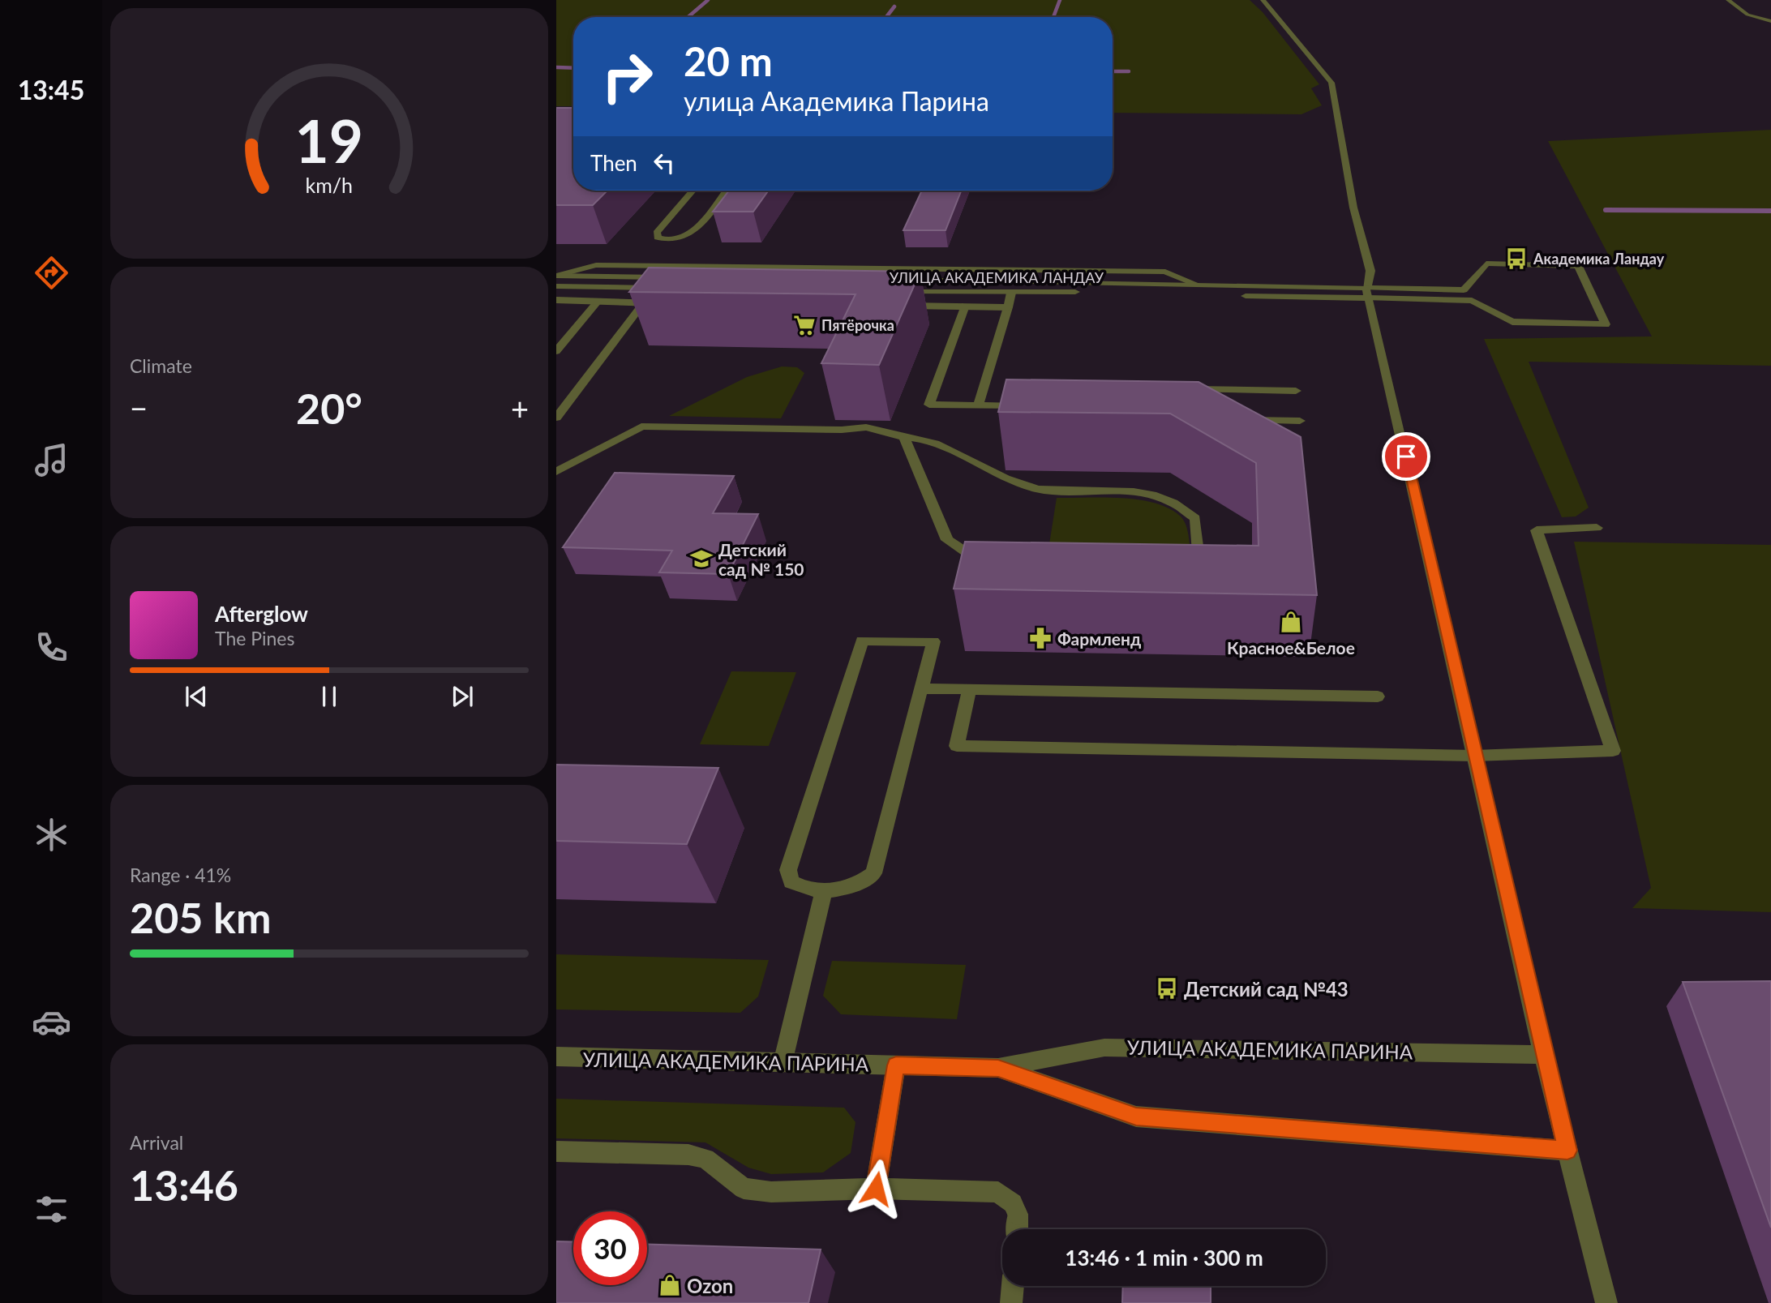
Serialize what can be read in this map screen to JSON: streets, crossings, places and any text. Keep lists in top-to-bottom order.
{
  "streets": {
    "street": ["УЛИЦА АКАДЕМИКА ЛАНДАУ", "УЛИЦА АКАДЕМИКА ПАРИНА"]
  },
  "places": {
    "bus stop": ["Академика Ландау", "Детский сад №43"],
    "supermarket": ["Пятёрочка"],
    "school or university": ["Детский сад № 150"],
    "shop": ["Красное&Белое", "Ozon"],
    "pharmacy": ["Фармленд"]
  },
  "page": {
    "tabs": "13:45",
    "turn": ["20 m", "улица Академика Парина"],
    "then": "Then",
    "tile": [
      "Climate",
      ["Range · 41%", "205 km"],
      ["Arrival", "13:46"]
    ],
    "heat": ["−", "20°", "+"],
    "song": ["Afterglow", "The Pines"],
    "limit": "30",
    "trip": "13:46 · 1 min · 300 m",
    "gauge": ["19", "km/h"]
  }
}
